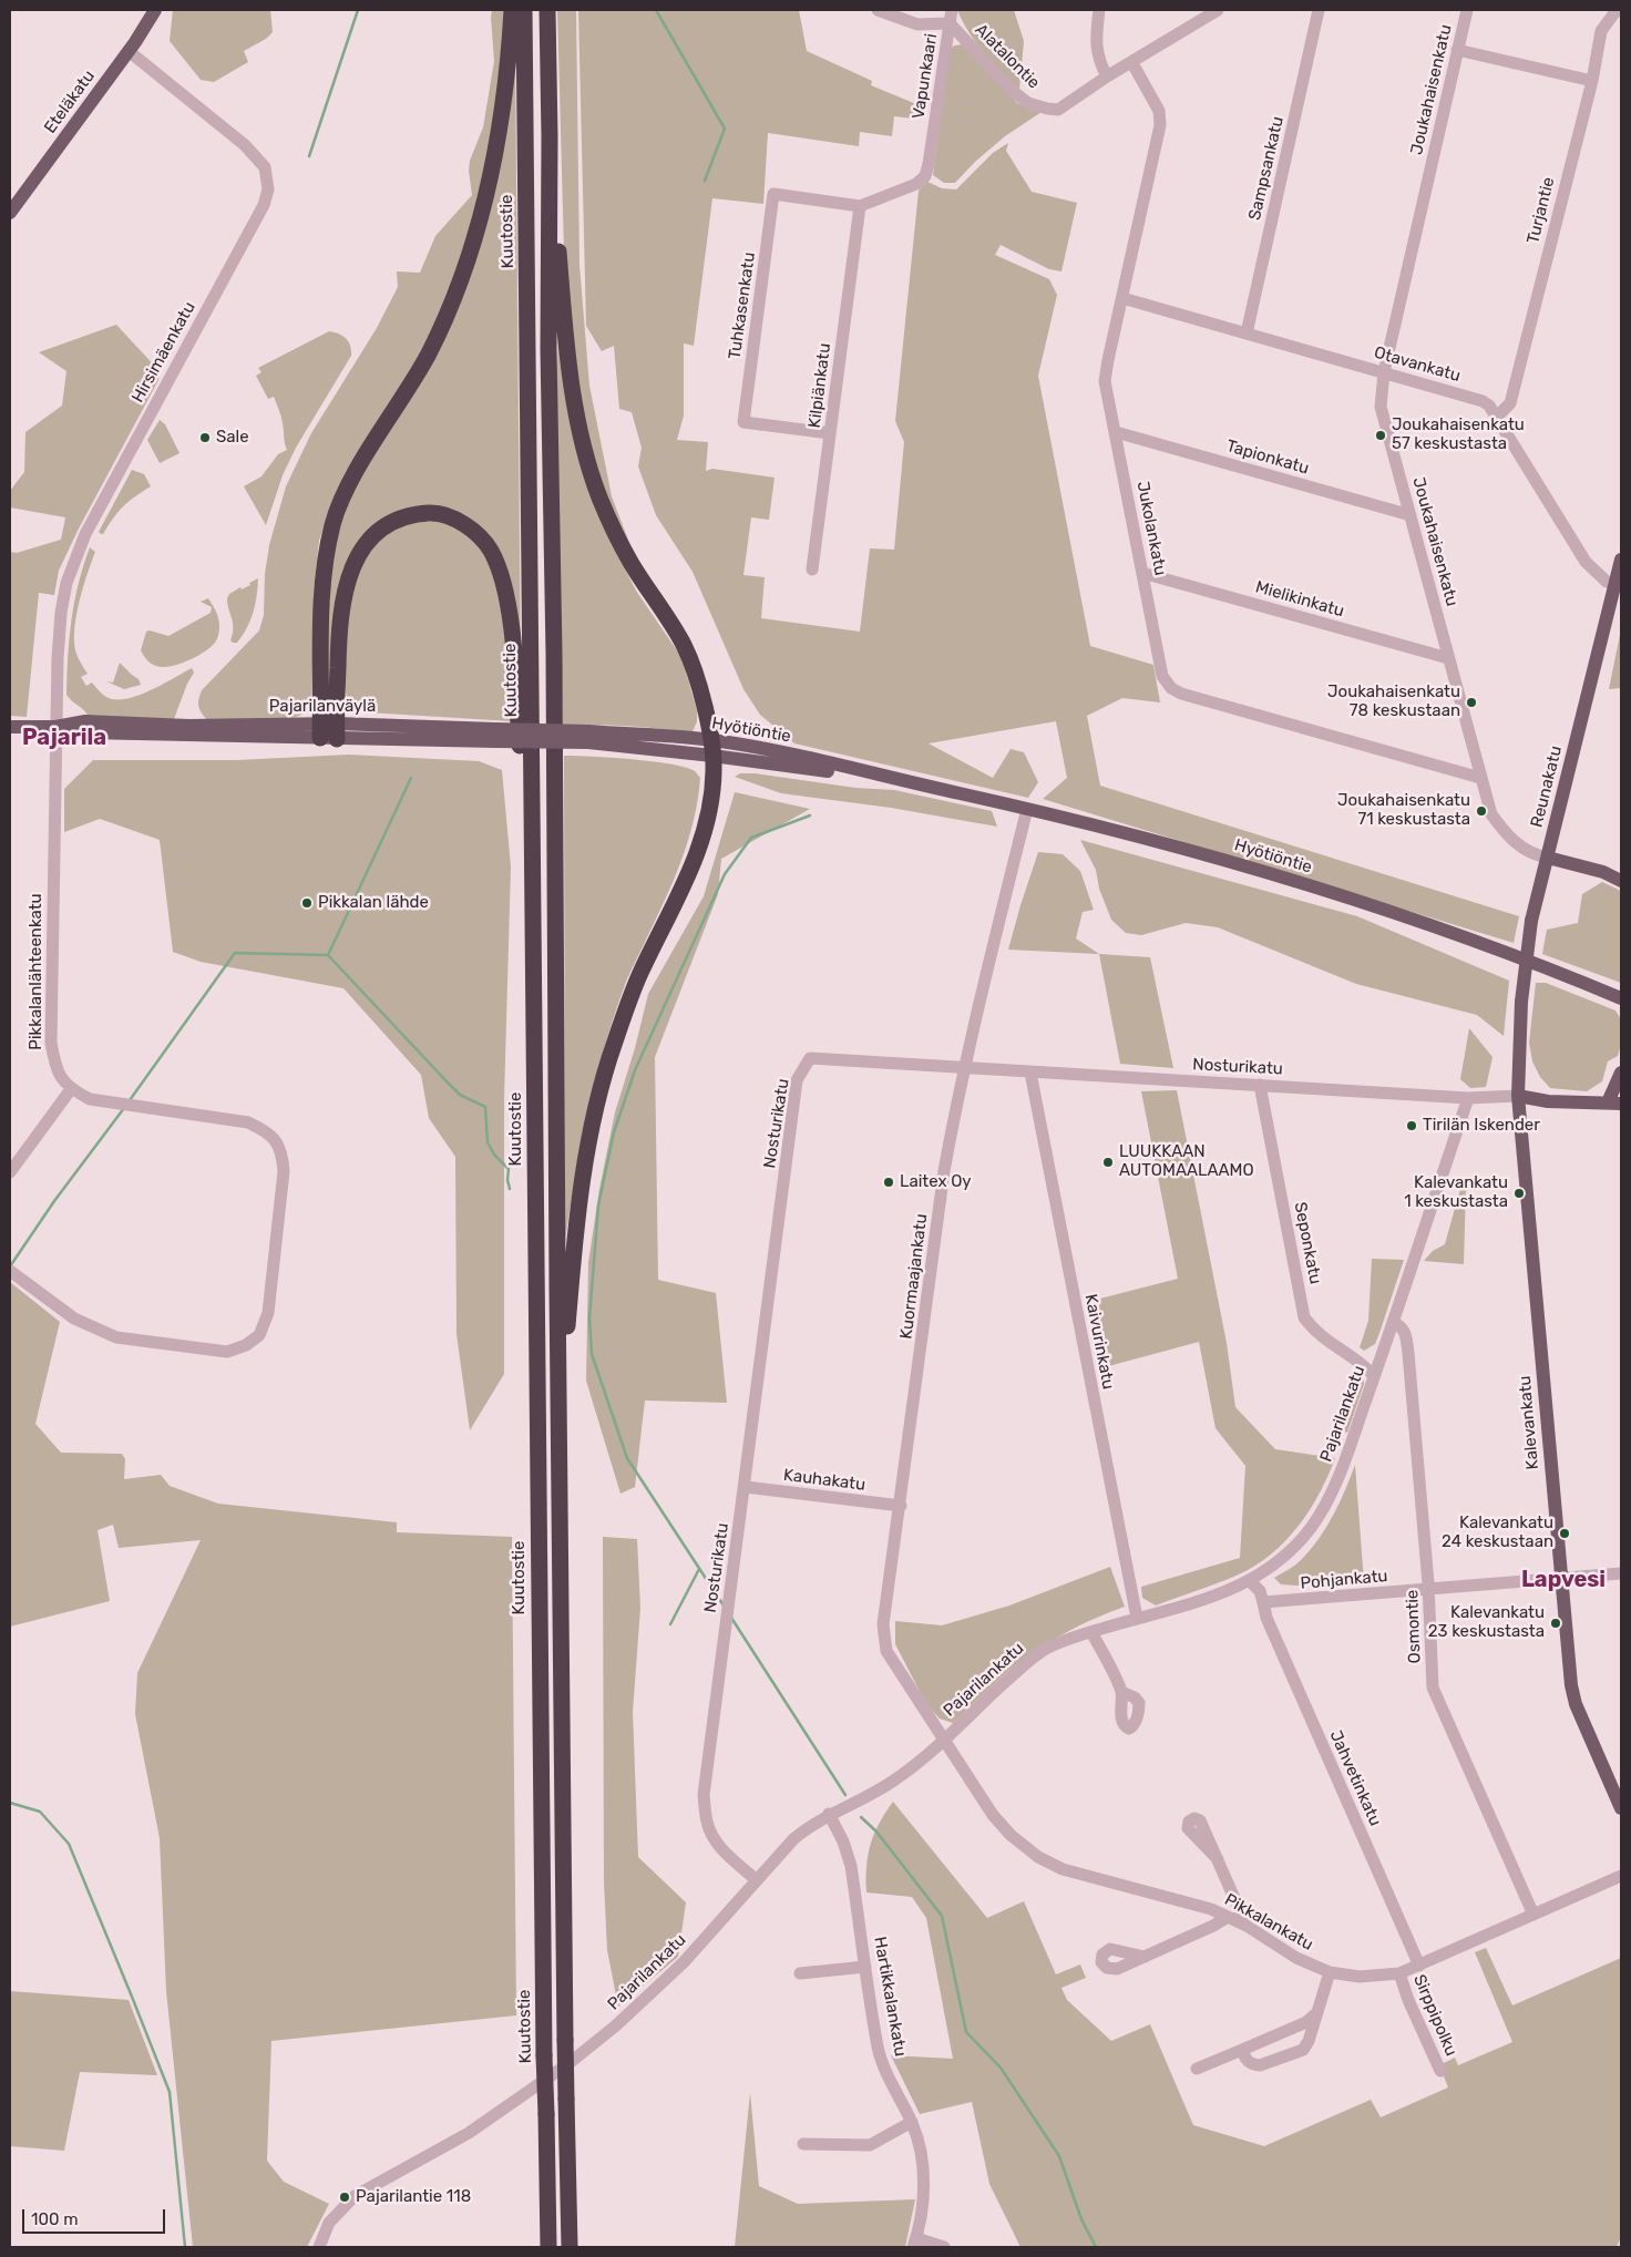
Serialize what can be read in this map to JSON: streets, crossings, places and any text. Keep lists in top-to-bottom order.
{
  "streets": {
    "highway": ["Kuutostie"],
    "main road": [
      "Eteläkatu",
      "Pajarilanväylä",
      "Hyötiöntie",
      "Reunakatu",
      "Kalevankatu"
    ],
    "street": [
      "Alatalontie",
      "Vapunkaari",
      "Joukahaisenkatu",
      "Sampsankatu",
      "Turjantie",
      "Tuhkasenkatu",
      "Hirsimäenkatu",
      "Otavankatu",
      "Kilpiänkatu",
      "Tapionkatu",
      "Jukolankatu",
      "Mielikinkatu",
      "Pikkalanlähteenkatu",
      "Nosturikatu",
      "Seponkatu",
      "Kuormaajankatu",
      "Kaivurinkatu",
      "Pajarilankatu",
      "Kauhakatu",
      "Pohjankatu",
      "Osmontie",
      "Jahvetinkatu",
      "Pikkalankatu",
      "Hartikkalankatu",
      "Sirppipolku"
    ]
  },
  "crossings": [
    ["Alatalontie", "Vapunkaari"],
    ["Vapunkaari", "Tuhkasenkatu"],
    ["Vapunkaari", "Kilpiänkatu"],
    ["Joukahaisenkatu", "Otavankatu"],
    ["Joukahaisenkatu", "Tapionkatu"],
    ["Joukahaisenkatu", "Jukolankatu"],
    ["Joukahaisenkatu", "Mielikinkatu"],
    ["Joukahaisenkatu", "Reunakatu"],
    ["Eteläkatu", "Hirsimäenkatu"],
    ["Sampsankatu", "Otavankatu"],
    ["Turjantie", "Otavankatu"],
    ["Tuhkasenkatu", "Kilpiänkatu"],
    ["Hirsimäenkatu", "Pajarilanväylä"],
    ["Hirsimäenkatu", "Pikkalanlähteenkatu"],
    ["Otavankatu", "Jukolankatu"],
    ["Otavankatu", "Reunakatu"],
    ["Tapionkatu", "Jukolankatu"],
    ["Jukolankatu", "Mielikinkatu"],
    ["Pajarilanväylä", "Hyötiöntie"],
    ["Pajarilanväylä", "Pikkalanlähteenkatu"],
    ["Hyötiöntie", "Kuormaajankatu"],
    ["Reunakatu", "Kalevankatu"],
    ["Nosturikatu", "Seponkatu"],
    ["Nosturikatu", "Kuormaajankatu"],
    ["Nosturikatu", "Kaivurinkatu"],
    ["Nosturikatu", "Pajarilankatu"],
    ["Nosturikatu", "Kalevankatu"],
    ["Nosturikatu", "Kauhakatu"],
    ["Seponkatu", "Pajarilankatu"],
    ["Kuormaajankatu", "Pajarilankatu"],
    ["Kuormaajankatu", "Kauhakatu"],
    ["Kuormaajankatu", "Pikkalankatu"],
    ["Kaivurinkatu", "Pajarilankatu"],
    ["Pajarilankatu", "Osmontie"],
    ["Pajarilankatu", "Pikkalankatu"],
    ["Pajarilankatu", "Hartikkalankatu"],
    ["Kalevankatu", "Pohjankatu"],
    ["Pohjankatu", "Osmontie"],
    ["Pohjankatu", "Jahvetinkatu"],
    ["Osmontie", "Pikkalankatu"],
    ["Jahvetinkatu", "Pikkalankatu"],
    ["Pikkalankatu", "Sirppipolku"]
  ],
  "districts": ["Pajarila", "Lapvesi"],
  "places": [
    "Joukahaisenkatu 57 keskustasta",
    "Sale",
    "Joukahaisenkatu 78 keskustaan",
    "Joukahaisenkatu 71 keskustasta",
    "Pikkalan lähde",
    "Tirilän Iskender",
    "LUUKKAAN AUTOMAALAAMO",
    "Laitex Oy",
    "Kalevankatu 1 keskustasta",
    "Kalevankatu 24 keskustaan",
    "Kalevankatu 23 keskustasta",
    "Pajarilantie 118"
  ],
  "scale_bar": "100 m"
}
